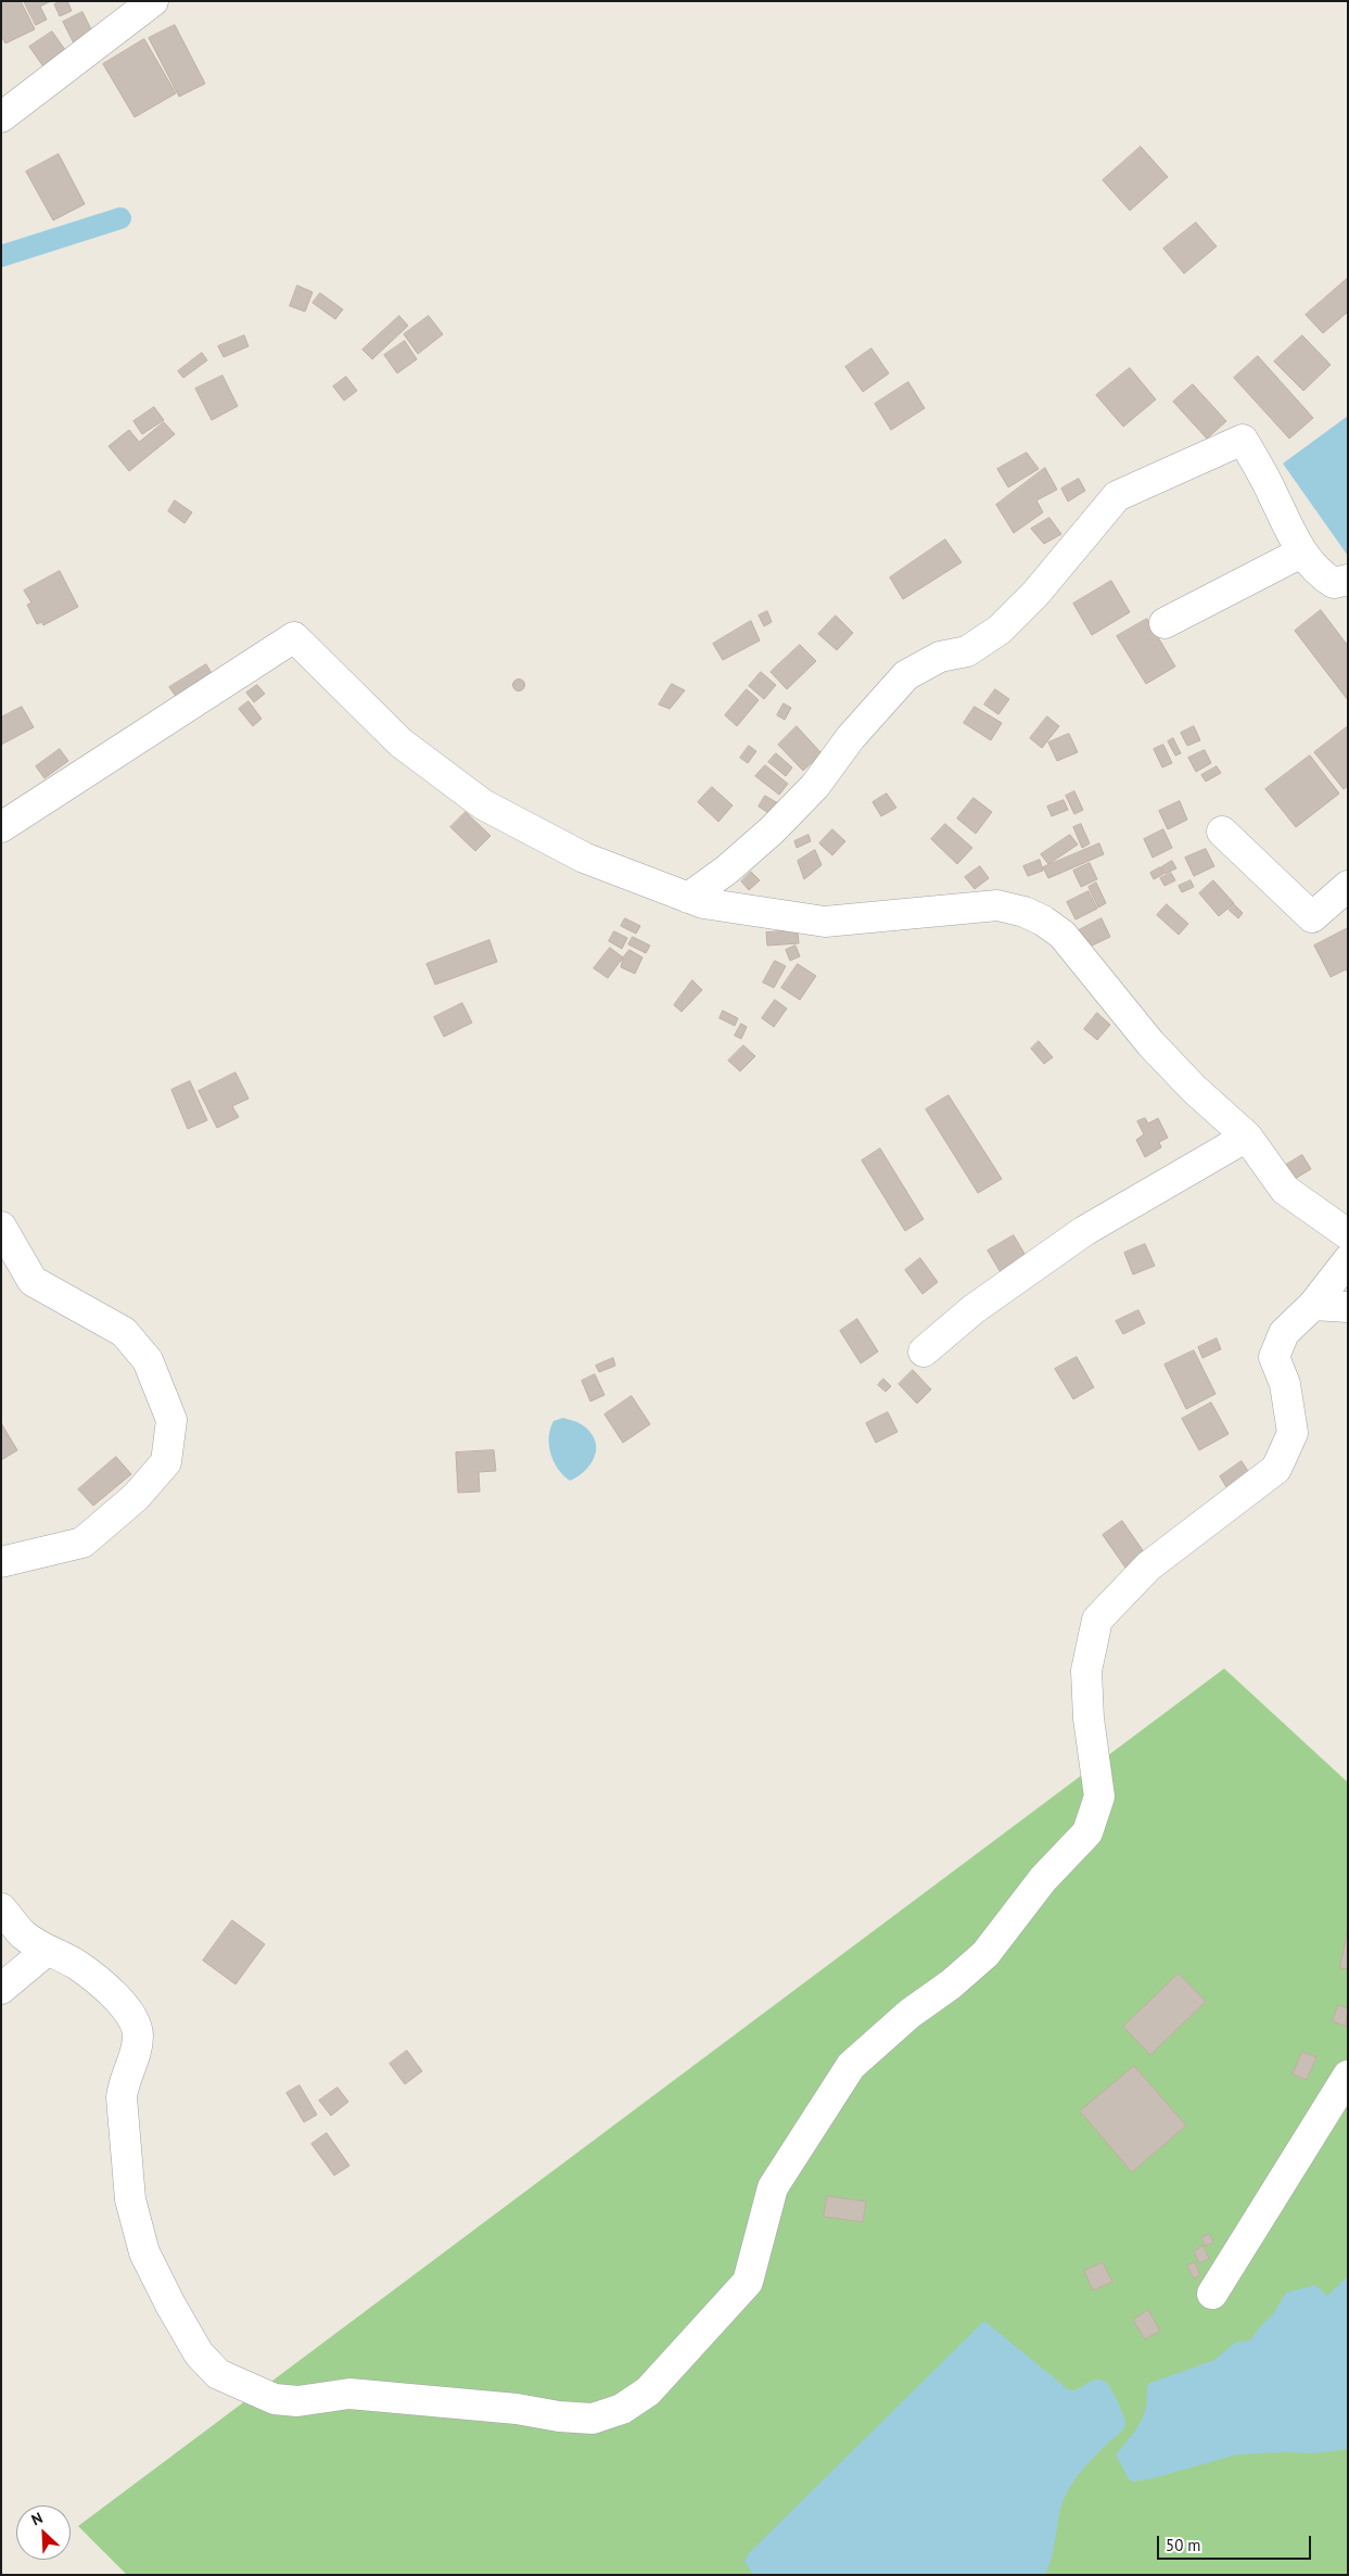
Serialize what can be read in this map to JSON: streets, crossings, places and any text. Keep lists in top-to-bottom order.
{
  "scale_bar": "50 m",
  "north": "top left"
}
